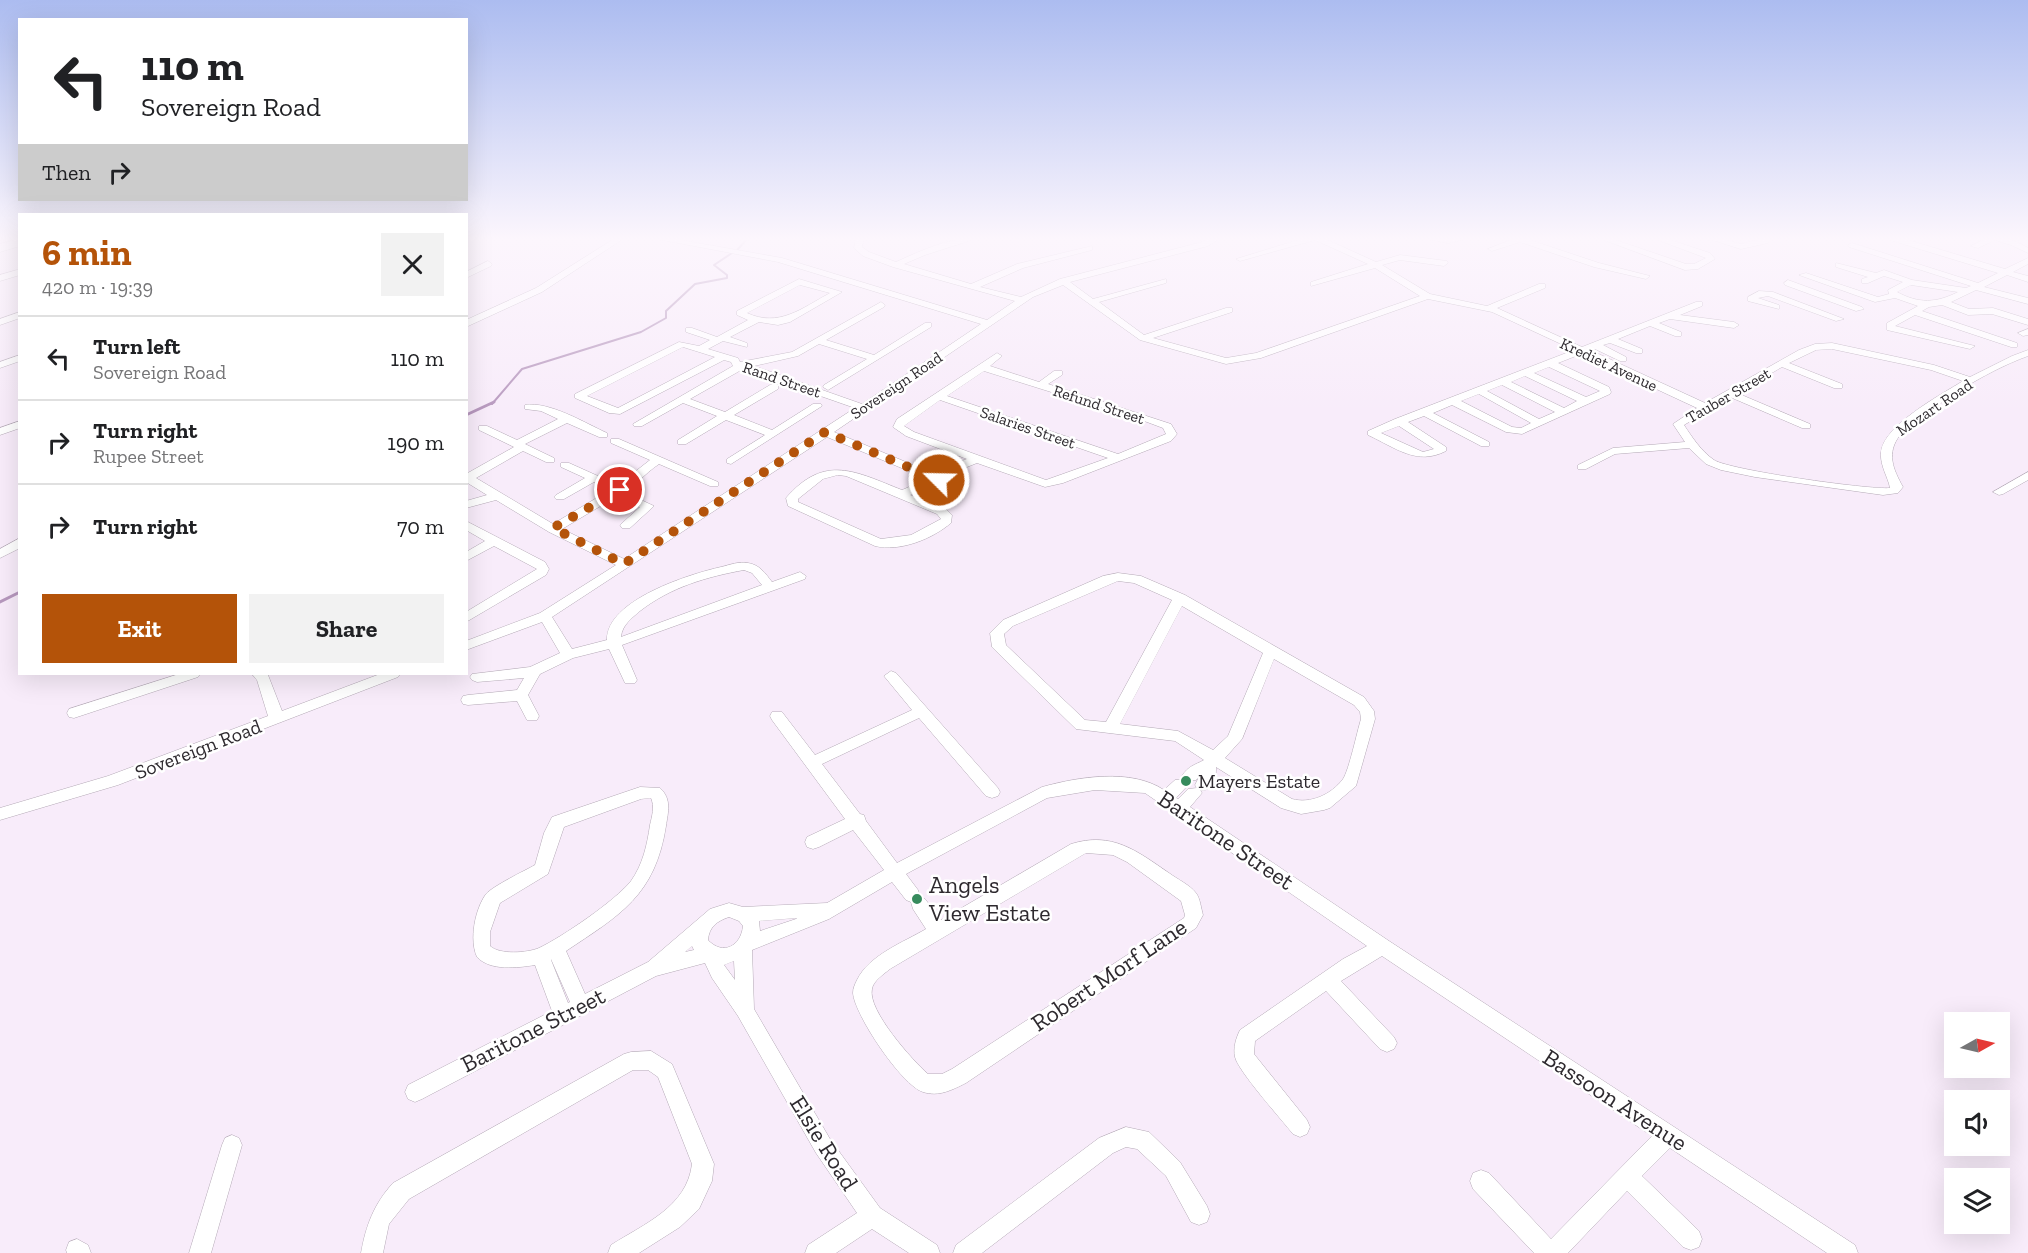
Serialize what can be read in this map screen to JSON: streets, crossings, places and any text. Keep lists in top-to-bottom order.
{
  "streets": {
    "street": [
      "Krediet Avenue",
      "Rand Street",
      "Sovereign Road",
      "Tauber Street",
      "Refund Street",
      "Mozart Road",
      "Salaries Street",
      "Baritone Street",
      "Robert Morf Lane",
      "Bassoon Avenue",
      "Elsie Road"
    ]
  },
  "crossings": [
    ["Krediet Avenue", "Tauber Street"],
    ["Rand Street", "Sovereign Road"],
    ["Tauber Street", "Mozart Road"],
    ["Refund Street", "Salaries Street"],
    ["Baritone Street", "Bassoon Avenue"],
    ["Baritone Street", "Elsie Road"]
  ],
  "places": ["Mayers Estate", "Angels View Estate"],
  "north": "right",
  "page": {
    "turn": ["110 m", "Sovereign Road"],
    "then": "Then",
    "heading": ["6 min", "420 m · 19:39"],
    "list": [
      {
        "name": "Turn left",
        "note": "Sovereign Road",
        "value": "110 m"
      },
      {
        "name": "Turn right",
        "note": "Rupee Street",
        "value": "190 m"
      },
      {
        "name": "Turn right",
        "value": "70 m"
      }
    ],
    "buttons": ["Exit", "Share"]
  }
}
